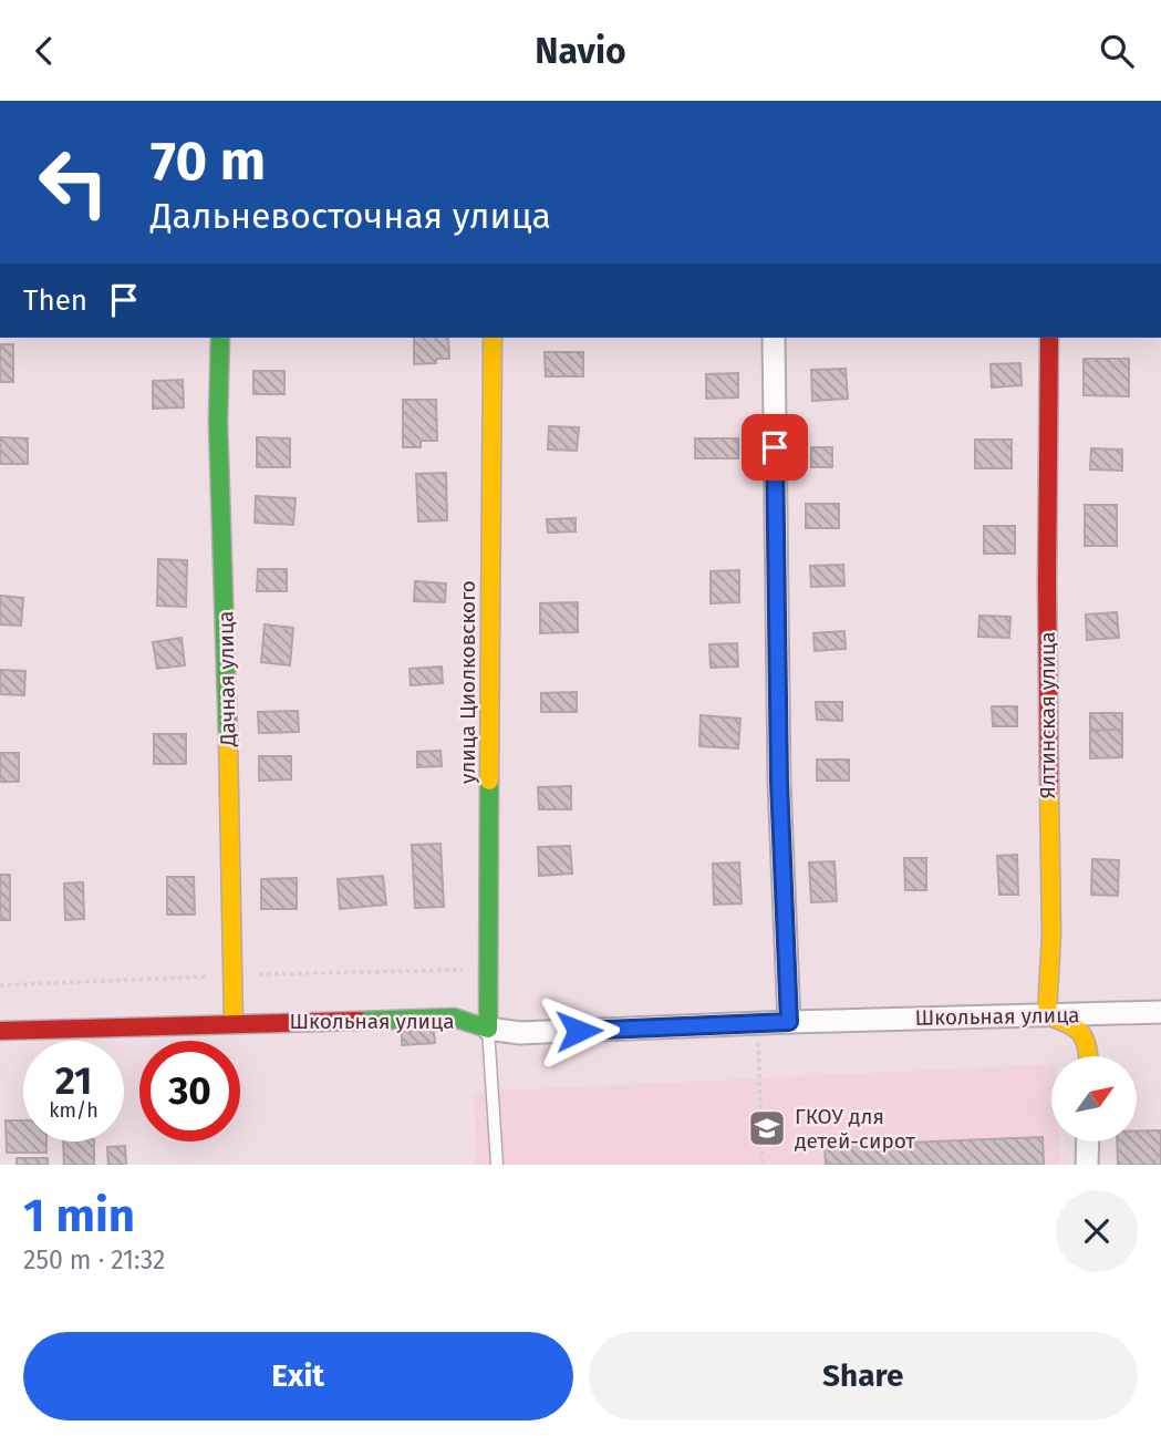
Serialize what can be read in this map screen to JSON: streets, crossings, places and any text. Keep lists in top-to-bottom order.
{
  "streets": {
    "street": [
      "Дачная улица",
      "улица Циолковского",
      "Ялтинская улица",
      "Школьная улица"
    ]
  },
  "crossings": [
    ["Дачная улица", "Школьная улица"],
    ["улица Циолковского", "Школьная улица"],
    ["Ялтинская улица", "Школьная улица"]
  ],
  "places": {
    "school or university": ["ГКОУ для детей-сирот"]
  },
  "north": "top right",
  "page": {
    "header": "Navio",
    "turn": ["70 m", "Дальневосточная улица"],
    "then": "Then",
    "speed": "21 km/h",
    "limit": "30",
    "heading": ["1 min", "250 m · 21:32"],
    "buttons": ["Exit", "Share"]
  }
}
